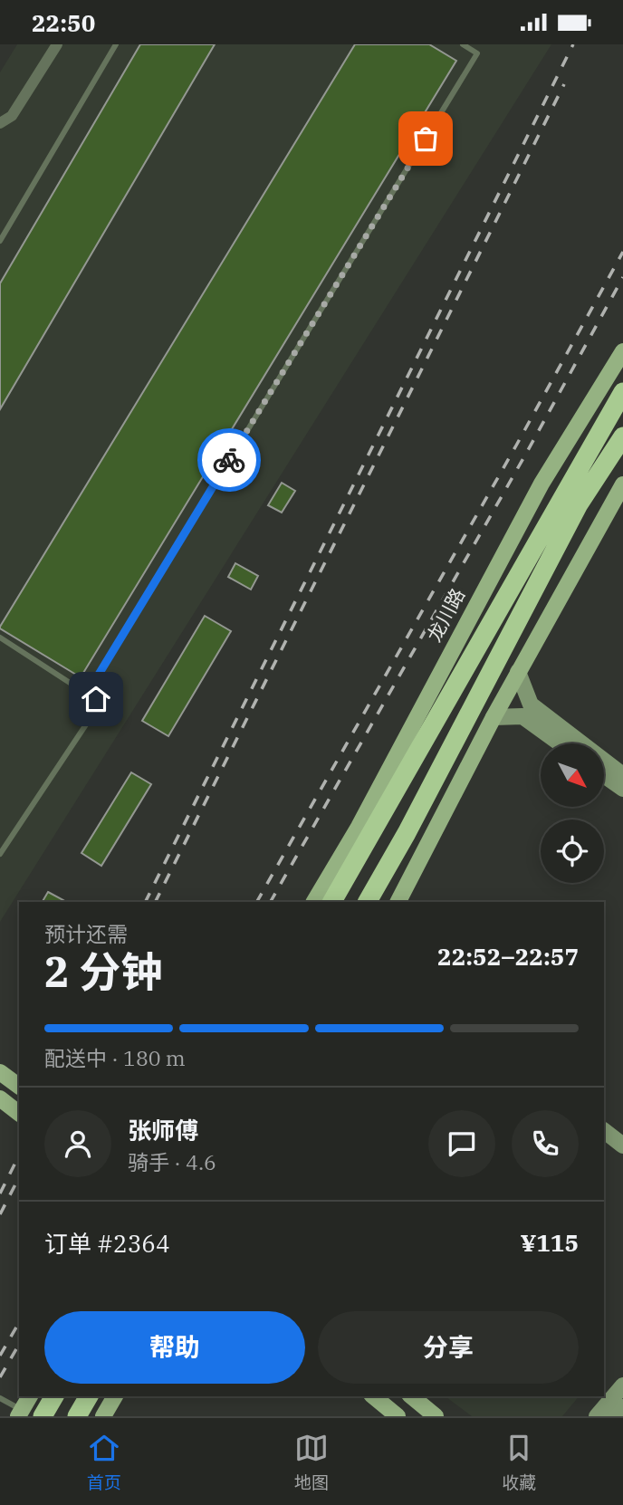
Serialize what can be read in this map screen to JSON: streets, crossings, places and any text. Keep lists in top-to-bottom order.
{
  "streets": {
    "main road": ["龙川路"]
  },
  "north": "bottom right",
  "page": {
    "status": "22:50",
    "heading": ["2 分钟", "预计还需", "22:52–22:57"],
    "panel": [
      "张师傅",
      "骑手 · 4.6",
      "订单 #2364",
      "¥115"
    ],
    "bar": "配送中 · 180 m",
    "buttons": ["帮助", "分享"],
    "tabs": ["首页", "地图", "收藏"]
  }
}
